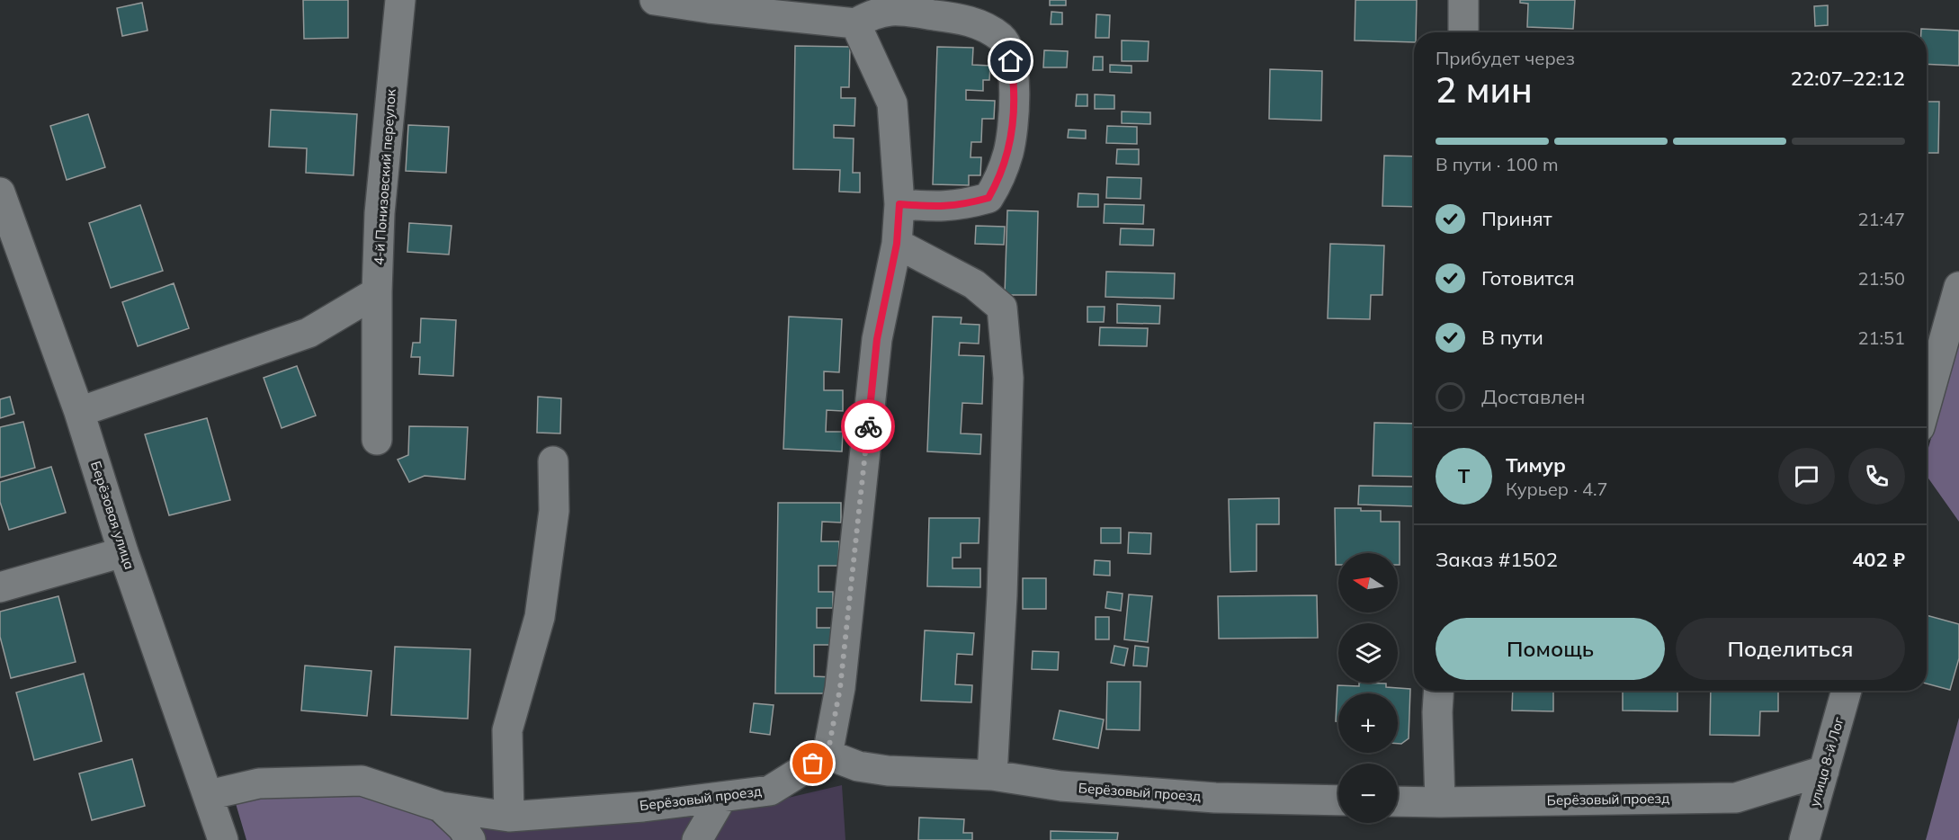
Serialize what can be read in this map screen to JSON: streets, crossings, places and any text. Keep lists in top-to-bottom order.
{
  "streets": {
    "street": [
      "4-й Понизовский переулок",
      "Берёзовая улица",
      "улица 8-й Лог",
      "Берёзовый проезд"
    ]
  },
  "crossings": [
    ["Берёзовая улица", "Берёзовый проезд"],
    ["улица 8-й Лог", "Берёзовый проезд"]
  ],
  "north": "left",
  "page": {
    "heading": ["2 мин", "Прибудет через", "22:07–22:12"],
    "panel": [
      "Тимур",
      "Курьер · 4.7",
      "Заказ #1502",
      "402 ₽"
    ],
    "bar": "В пути · 100 m",
    "list": [
      ["Принят", "21:47"],
      ["Готовится", "21:50"],
      ["В пути", "21:51"],
      "Доставлен"
    ],
    "round": "Т",
    "map_buttons": ["+", "−"],
    "buttons": ["Помощь", "Поделиться"]
  }
}
